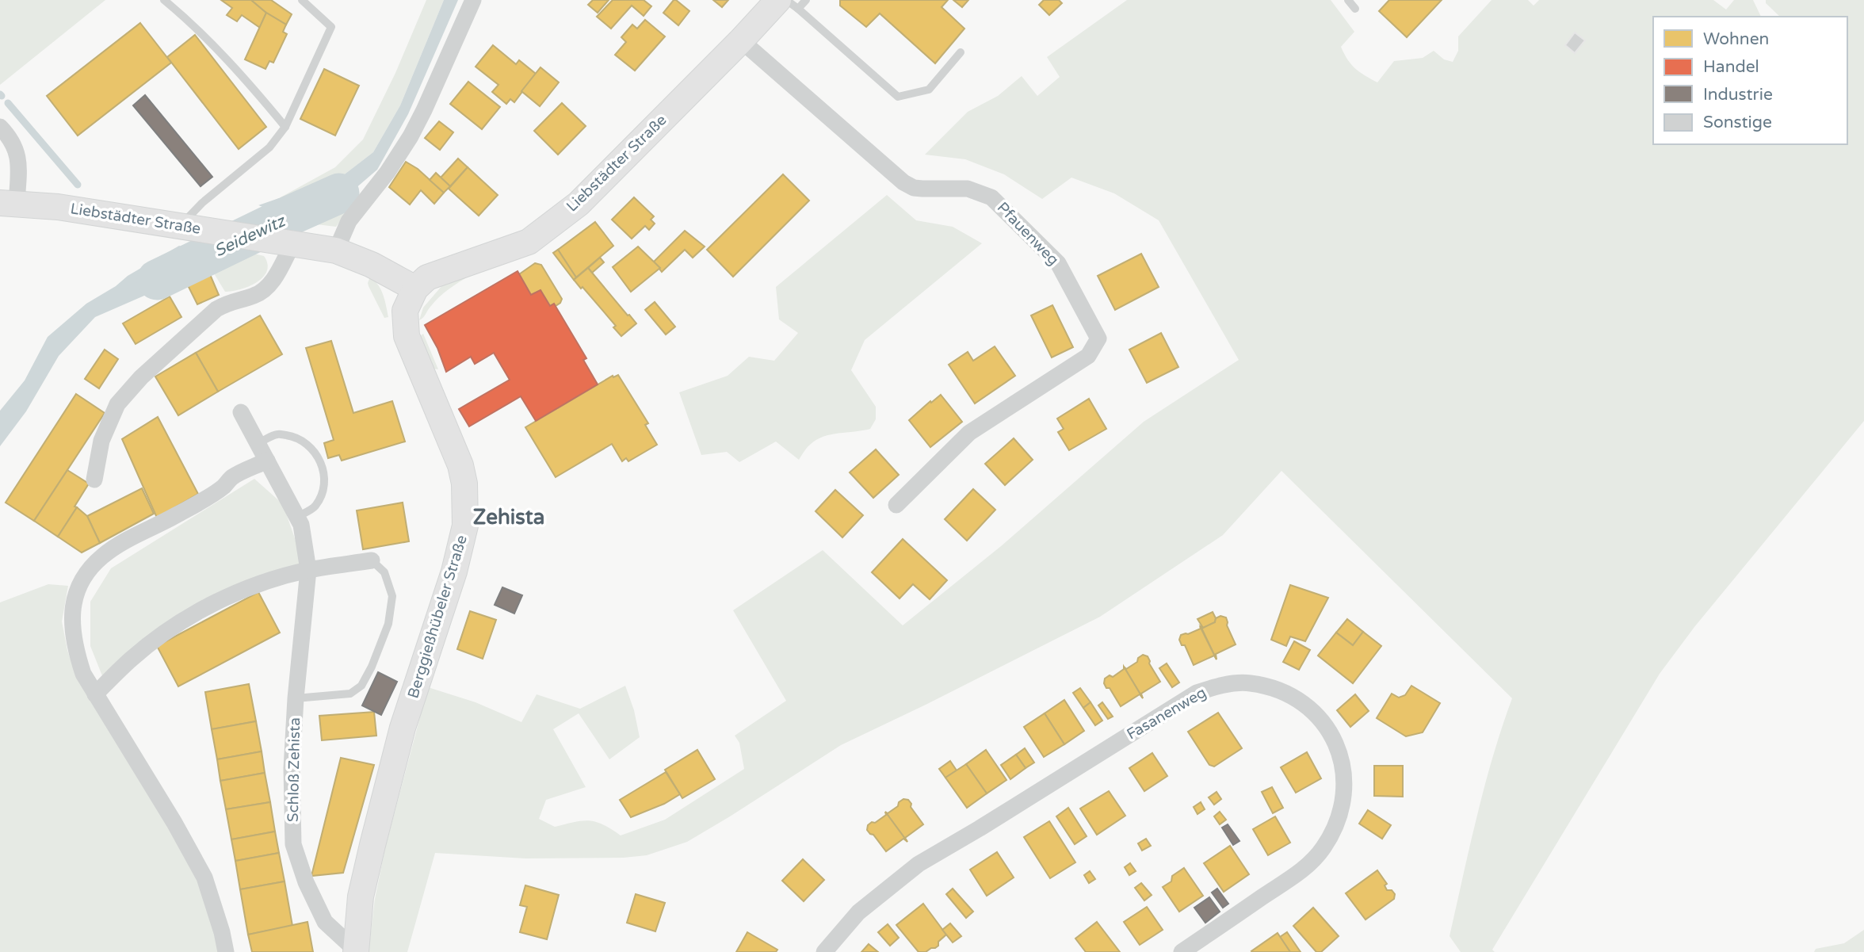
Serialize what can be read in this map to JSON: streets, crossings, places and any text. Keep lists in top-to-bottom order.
{
  "streets": {
    "main road": ["Liebstädter Straße", "Berggießhübeler Straße"],
    "street": ["Pfauenweg", "Fasanenweg", "Schloß Zehista"]
  },
  "crossings": [
    ["Liebstädter Straße", "Pfauenweg"],
    ["Liebstädter Straße", "Berggießhübeler Straße"],
    ["Berggießhübeler Straße", "Schloß Zehista"]
  ],
  "districts": ["Zehista"],
  "water": ["Seidewitz"],
  "legend": [
    "Wohnen",
    "Handel",
    "Industrie",
    "Sonstige"
  ]
}
